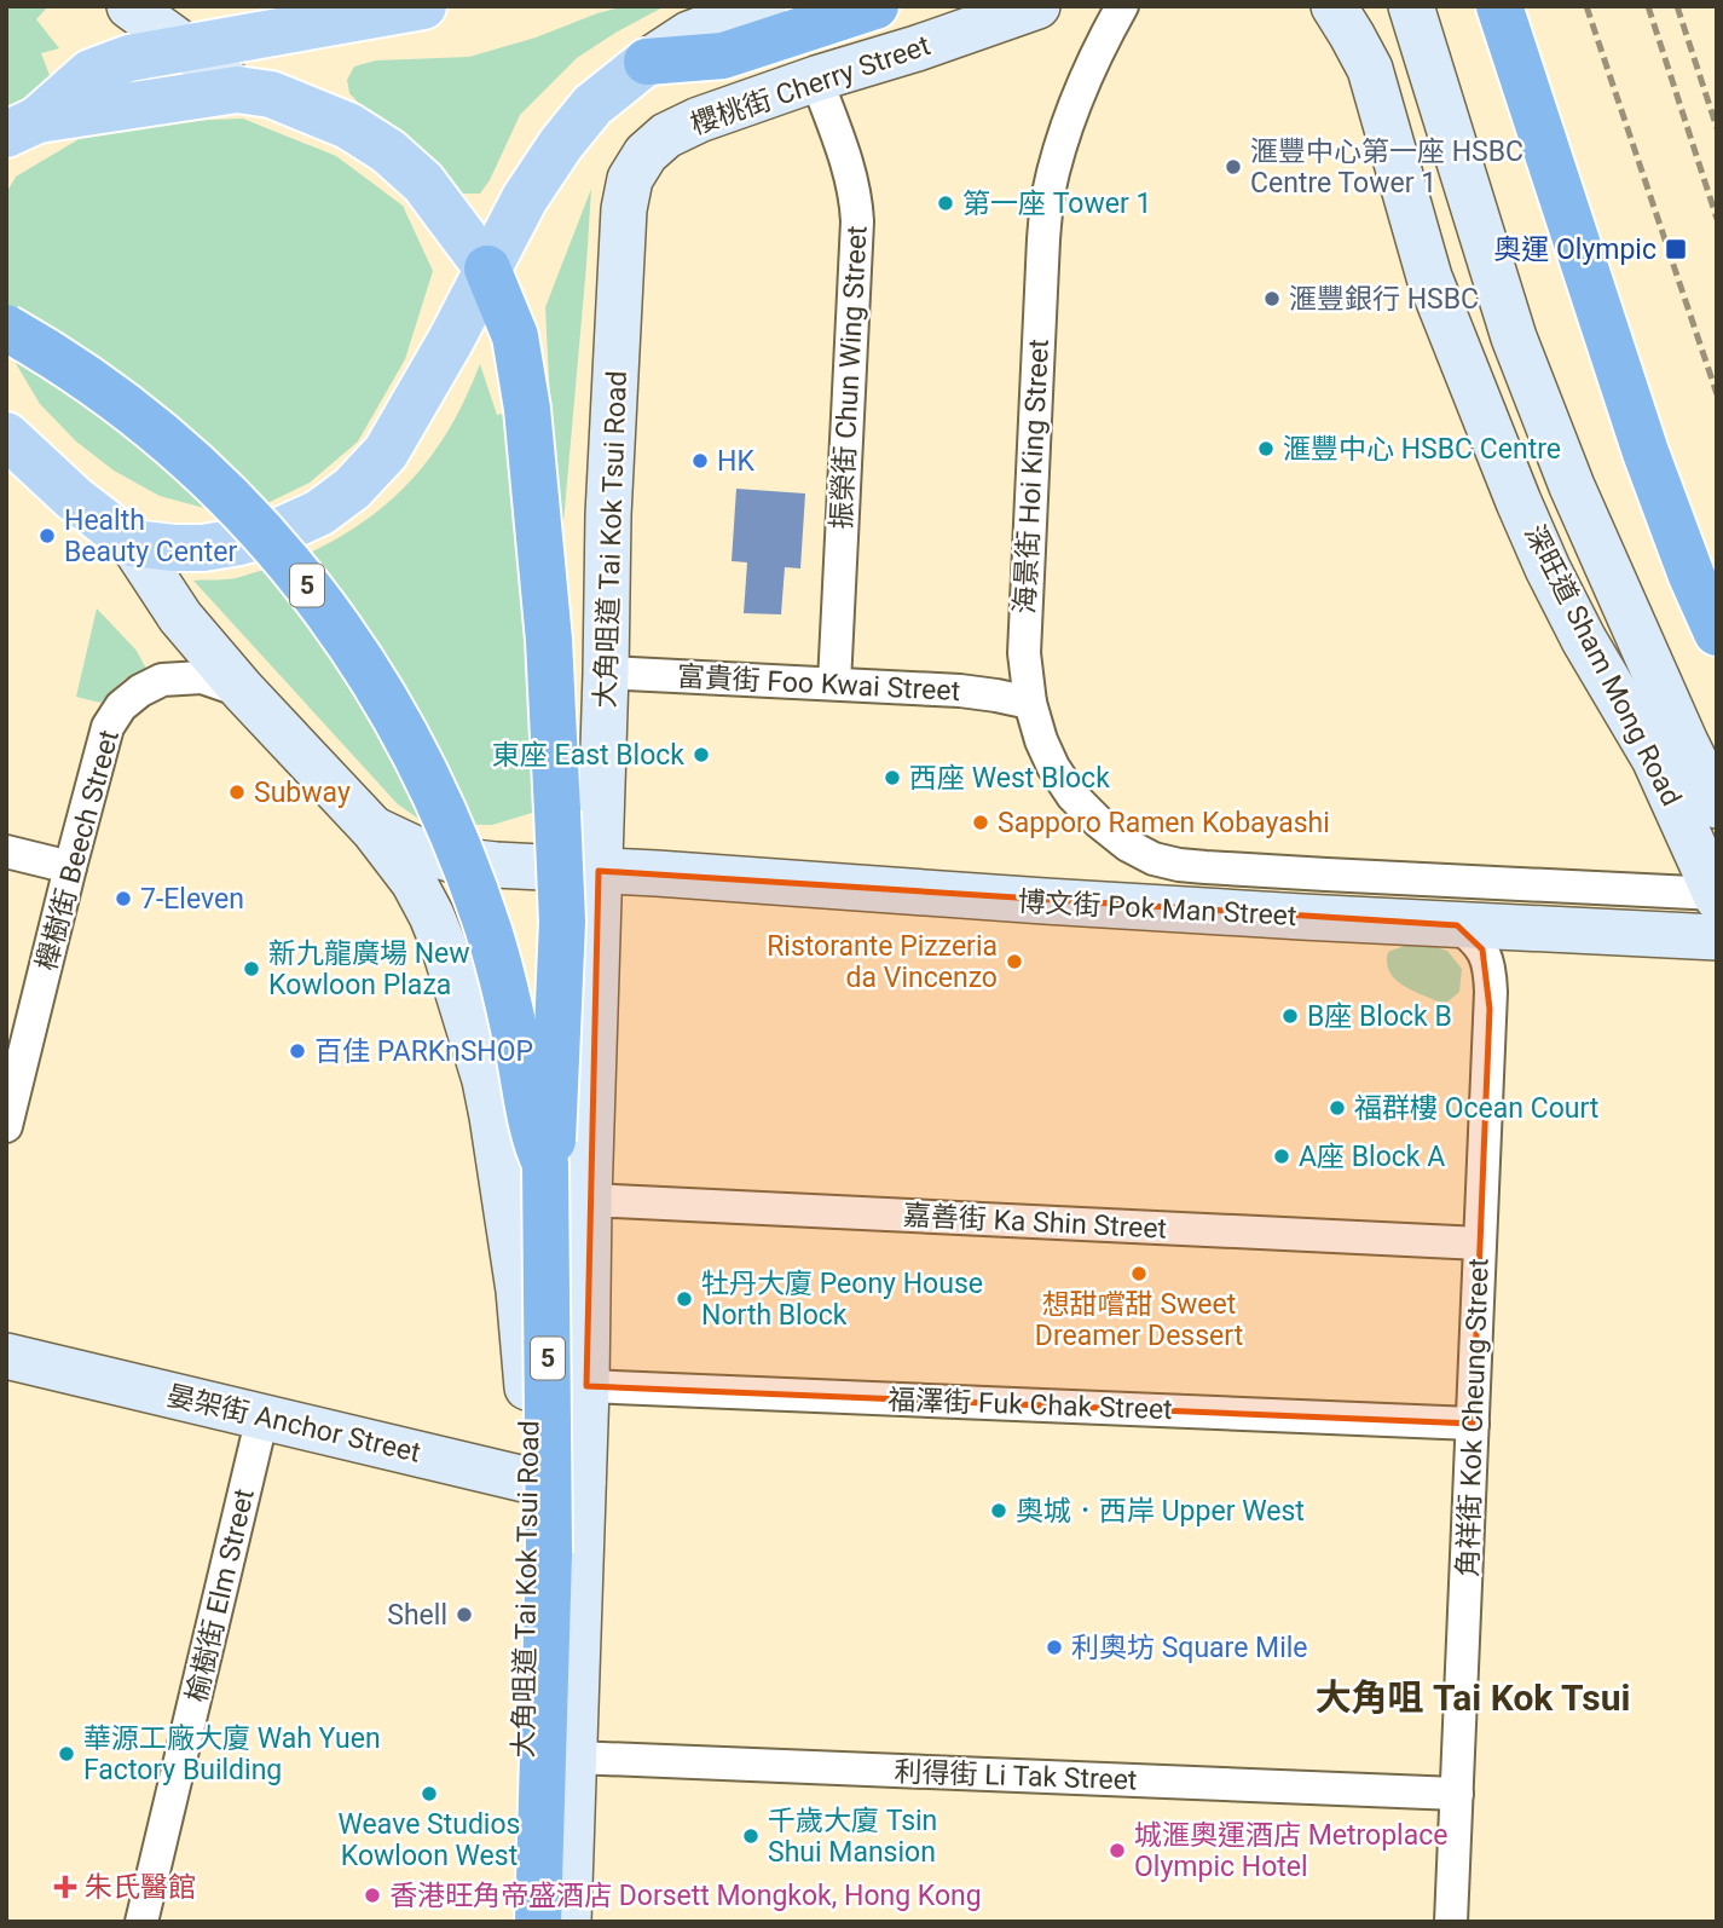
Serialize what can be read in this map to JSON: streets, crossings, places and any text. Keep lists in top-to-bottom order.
{
  "streets": {
    "highway": ["5"],
    "street": [
      "櫻桃街 Cherry Street",
      "振榮街 Chun Wing Street",
      "海景街 Hoi King Street",
      "大角咀道 Tai Kok Tsui Road",
      "深旺道 Sham Mong Road",
      "富貴街 Foo Kwai Street",
      "櫸樹街 Beech Street",
      "博文街 Pok Man Street",
      "嘉善街 Ka Shin Street",
      "福澤街 Fuk Chak Street",
      "角祥街 Kok Cheung Street",
      "晏架街 Anchor Street",
      "榆樹街 Elm Street",
      "利得街 Li Tak Street"
    ]
  },
  "crossings": [
    ["櫻桃街 Cherry Street", "振榮街 Chun Wing Street"],
    ["櫻桃街 Cherry Street", "大角咀道 Tai Kok Tsui Road"],
    ["振榮街 Chun Wing Street", "富貴街 Foo Kwai Street"],
    ["海景街 Hoi King Street", "富貴街 Foo Kwai Street"],
    ["海景街 Hoi King Street", "博文街 Pok Man Street"],
    ["大角咀道 Tai Kok Tsui Road", "富貴街 Foo Kwai Street"],
    ["大角咀道 Tai Kok Tsui Road", "櫸樹街 Beech Street"],
    ["大角咀道 Tai Kok Tsui Road", "博文街 Pok Man Street"],
    ["大角咀道 Tai Kok Tsui Road", "嘉善街 Ka Shin Street"],
    ["大角咀道 Tai Kok Tsui Road", "福澤街 Fuk Chak Street"],
    ["大角咀道 Tai Kok Tsui Road", "晏架街 Anchor Street"],
    ["大角咀道 Tai Kok Tsui Road", "利得街 Li Tak Street"],
    ["深旺道 Sham Mong Road", "博文街 Pok Man Street"],
    ["博文街 Pok Man Street", "角祥街 Kok Cheung Street"],
    ["嘉善街 Ka Shin Street", "角祥街 Kok Cheung Street"],
    ["福澤街 Fuk Chak Street", "角祥街 Kok Cheung Street"],
    ["角祥街 Kok Cheung Street", "利得街 Li Tak Street"],
    ["晏架街 Anchor Street", "榆樹街 Elm Street"]
  ],
  "districts": ["大角咀 Tai Kok Tsui"],
  "places": {
    "other": [
      "滙豐中心第一座 HSBC Centre Tower 1",
      "第一座 Tower 1",
      "滙豐銀行 HSBC",
      "滙豐中心 HSBC Centre",
      "HK",
      "Health Beauty Center",
      "東座 East Block",
      "西座 West Block",
      "Subway",
      "Sapporo Ramen Kobayashi",
      "7-Eleven",
      "Ristorante Pizzeria da Vincenzo",
      "新九龍廣場 New Kowloon Plaza",
      "B座 Block B",
      "百佳 PARKnSHOP",
      "福群樓 Ocean Court",
      "A座 Block A",
      "想甜嚐甜 Sweet Dreamer Dessert",
      "牡丹大廈 Peony House North Block",
      "奧城．西岸 Upper West",
      "Shell",
      "利奧坊 Square Mile",
      "華源工廠大廈 Wah Yuen Factory Building",
      "Weave Studios Kowloon West",
      "千歲大廈 Tsin Shui Mansion",
      "城滙奧運酒店 Metroplace Olympic Hotel",
      "香港旺角帝盛酒店 Dorsett Mongkok, Hong Kong"
    ],
    "transit": ["奧運 Olympic"],
    "health": ["朱氏醫館"]
  }
}
